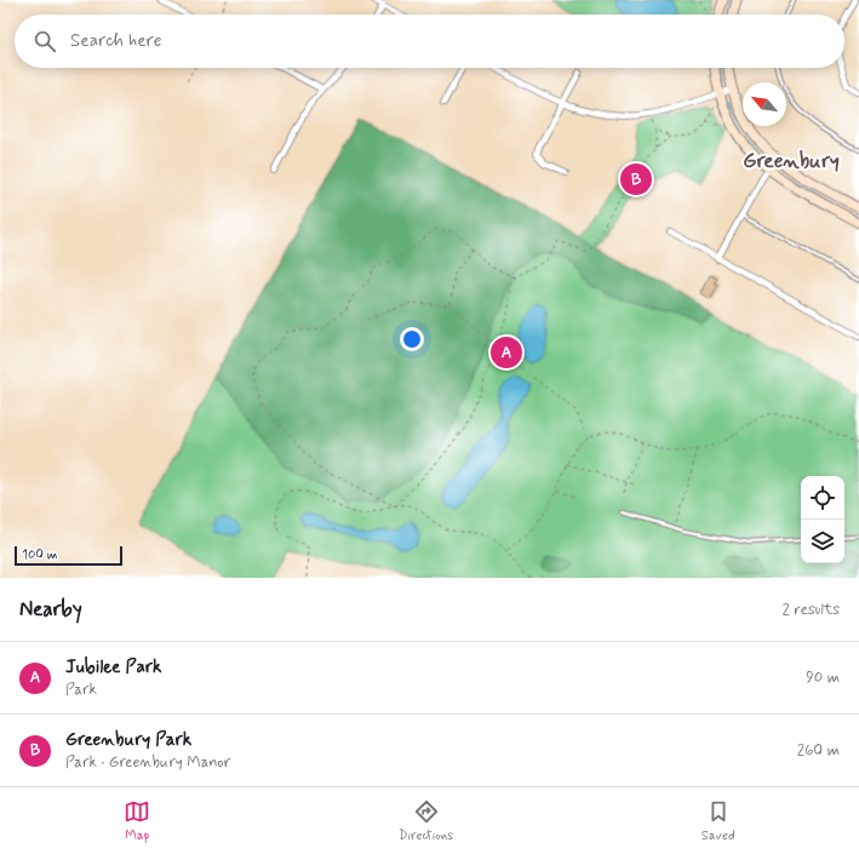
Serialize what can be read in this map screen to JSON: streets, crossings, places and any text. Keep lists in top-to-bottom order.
{
  "districts": ["Greenbury"],
  "scale_bar": "100 m",
  "north": "top left",
  "page": {
    "search": "Search here",
    "pins": ["B", "A"],
    "scale": "100 m",
    "heading": ["Nearby", "2 results"],
    "list": [
      {
        "mark": "A",
        "name": "Jubilee Park",
        "note": "Park",
        "value": "90 m"
      },
      {
        "mark": "B",
        "name": "Greenbury Park",
        "note": "Park · Greenbury Manor",
        "value": "260 m"
      }
    ],
    "nav": ["Map", "Directions", "Saved"]
  }
}
